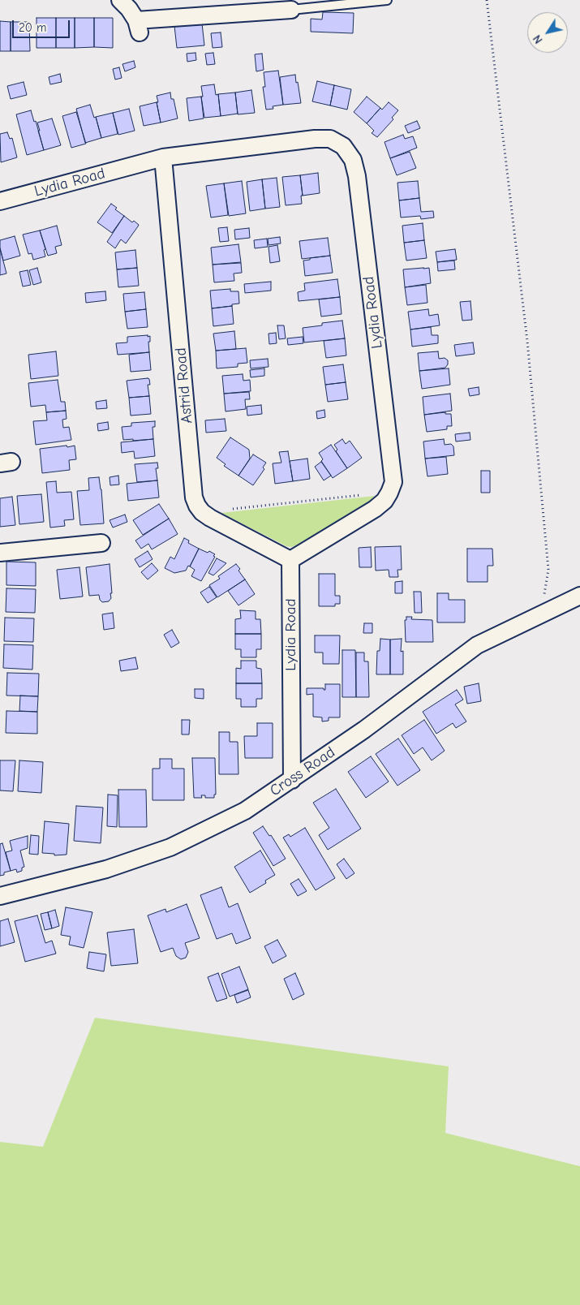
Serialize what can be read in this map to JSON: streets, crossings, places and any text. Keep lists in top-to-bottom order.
{
  "streets": {
    "street": ["Lydia Road", "Astrid Road", "Cross Road"]
  },
  "crossings": [
    ["Lydia Road", "Astrid Road"],
    ["Lydia Road", "Cross Road"]
  ],
  "scale_bar": "20 m",
  "north": "bottom left"
}
